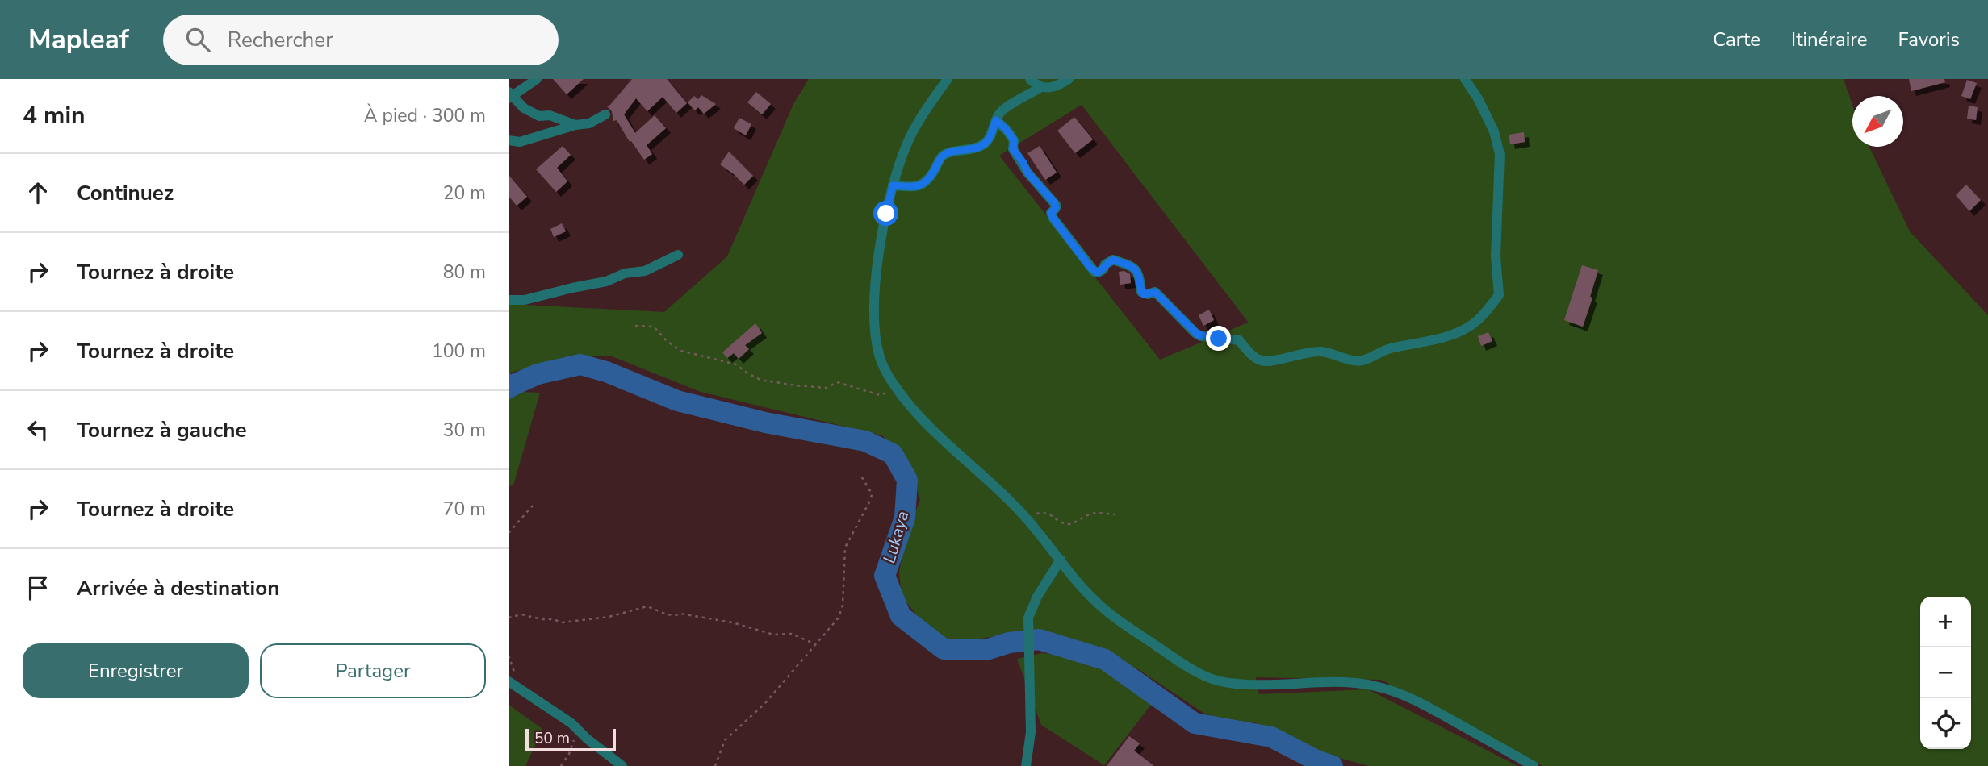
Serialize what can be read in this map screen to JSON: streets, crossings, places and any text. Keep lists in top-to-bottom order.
{
  "water": ["Lukaya"],
  "scale_bar": "50 m",
  "north": "bottom left",
  "page": {
    "header": "Mapleaf",
    "search": "Rechercher",
    "nav": ["Carte", "Itinéraire", "Favoris"],
    "heading": ["4 min", "À pied · 300 m"],
    "list": [
      ["Continuez", "20 m"],
      ["Tournez à droite", "80 m"],
      ["Tournez à droite", "100 m"],
      ["Tournez à gauche", "30 m"],
      ["Tournez à droite", "70 m"],
      "Arrivée à destination"
    ],
    "map_buttons": ["+", "−"],
    "buttons": ["Enregistrer", "Partager"],
    "scale": "50 m"
  }
}
